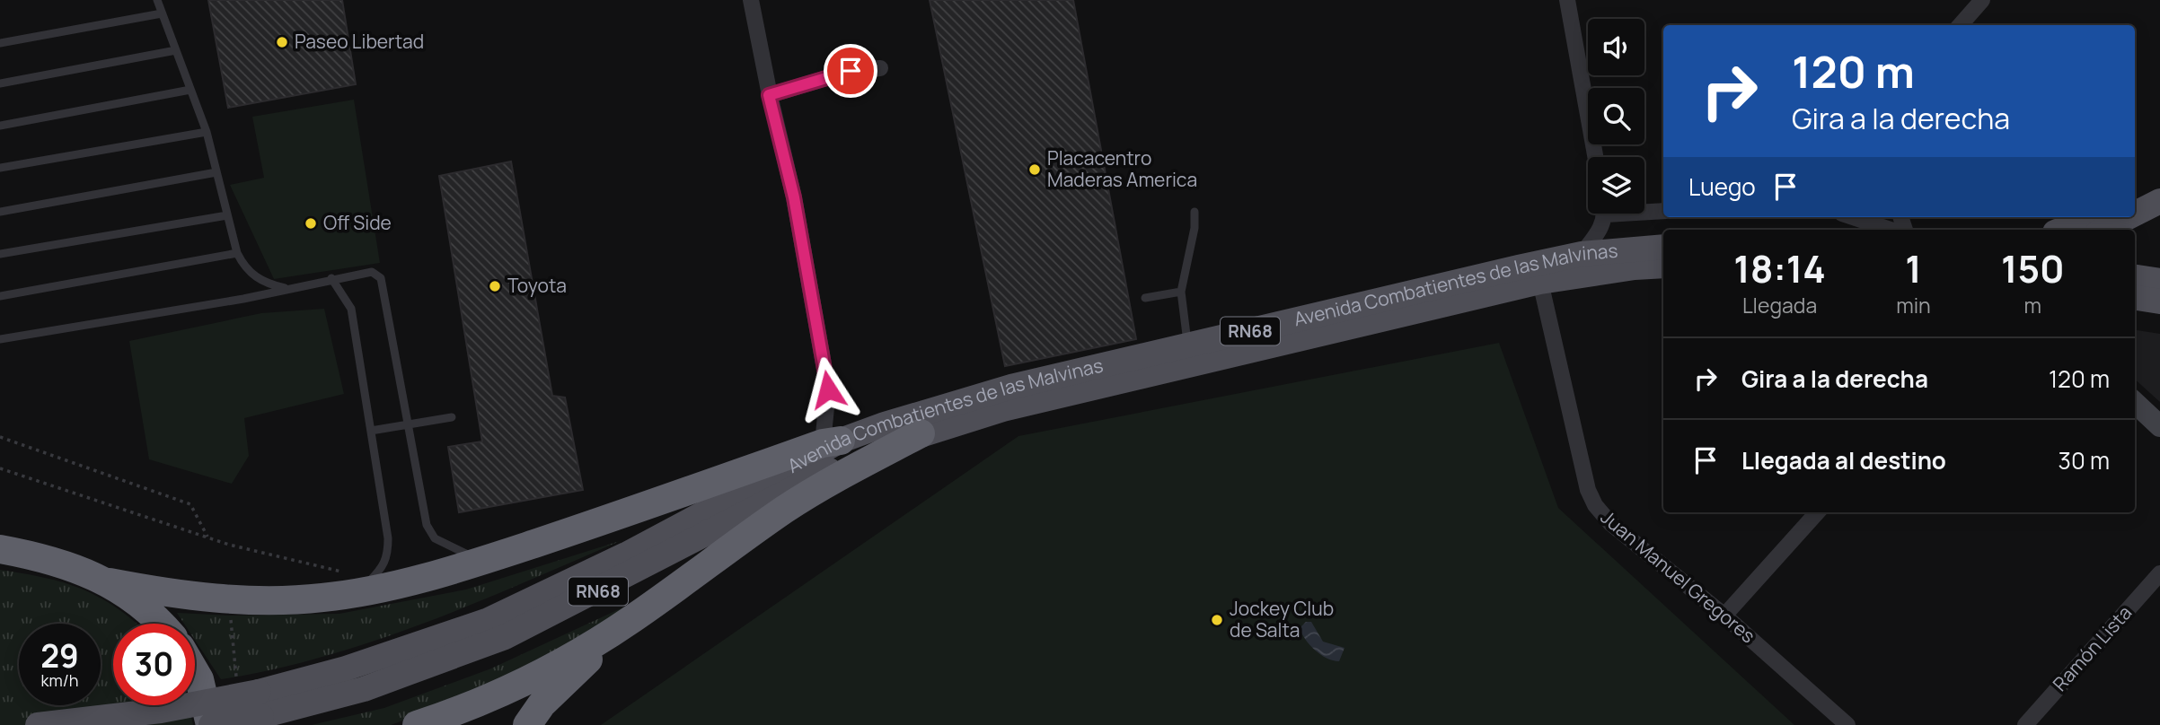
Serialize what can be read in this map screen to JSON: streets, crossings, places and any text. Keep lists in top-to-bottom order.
{
  "streets": {
    "highway": ["RN68"],
    "main road": ["Avenida Combatientes de las Malvinas"],
    "street": ["Juan Manuel Gregores", "Ramón Lista"]
  },
  "crossings": [
    ["Avenida Combatientes de las Malvinas", "RN68"],
    ["Avenida Combatientes de las Malvinas", "Juan Manuel Gregores"]
  ],
  "places": [
    "Paseo Libertad",
    "Placacentro Maderas America",
    "Off Side",
    "Toyota",
    "Jockey Club de Salta"
  ],
  "page": {
    "turn": ["120 m", "Gira a la derecha"],
    "then": "Luego",
    "eta": [
      "18:14",
      "Llegada",
      "1",
      "min",
      "150",
      "m"
    ],
    "list": [
      {
        "name": "Gira a la derecha",
        "value": "120 m"
      },
      {
        "name": "Llegada al destino",
        "value": "30 m"
      }
    ],
    "speed": "29 km/h",
    "limit": "30"
  }
}
